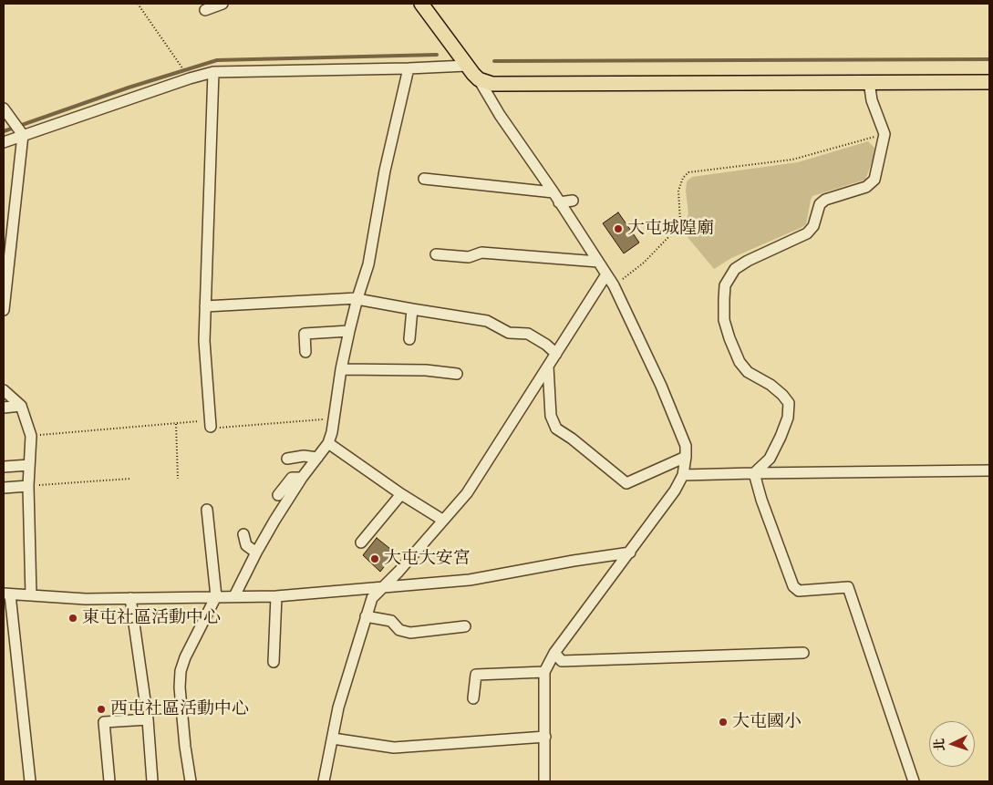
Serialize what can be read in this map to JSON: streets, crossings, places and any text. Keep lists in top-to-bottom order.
{
  "places": [
    "大屯城隍廟",
    "大屯大安宮",
    "東屯社區活動中心",
    "西屯社區活動中心",
    "大屯國小"
  ],
  "north": "left"
}
